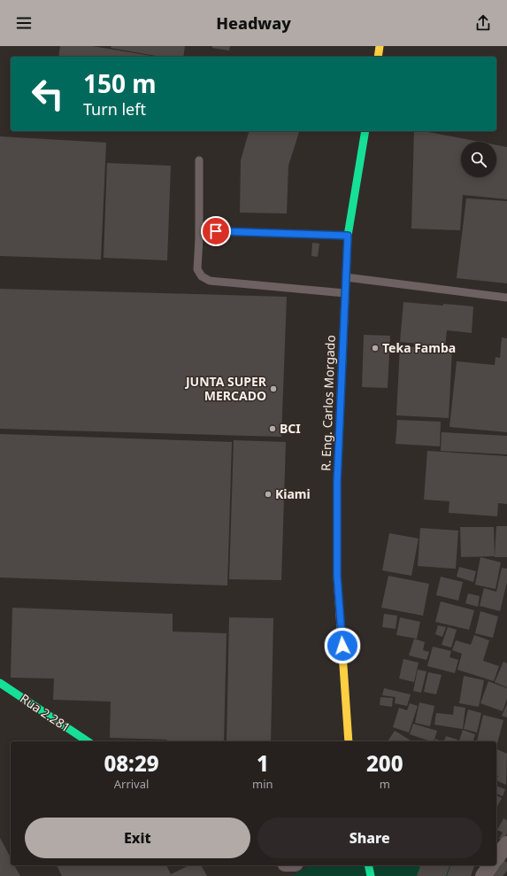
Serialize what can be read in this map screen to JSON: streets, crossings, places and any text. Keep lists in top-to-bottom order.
{
  "streets": {
    "street": ["R. Eng. Carlos Morgado", "Rua 2.281"]
  },
  "places": [
    "Teka Famba",
    "JUNTA SUPER MERCADO",
    "BCI",
    "Kiami"
  ],
  "page": {
    "header": "Headway",
    "turn": ["150 m", "Turn left"],
    "eta": [
      "08:29",
      "Arrival",
      "1",
      "min",
      "200",
      "m"
    ],
    "buttons": ["Exit", "Share"]
  }
}
